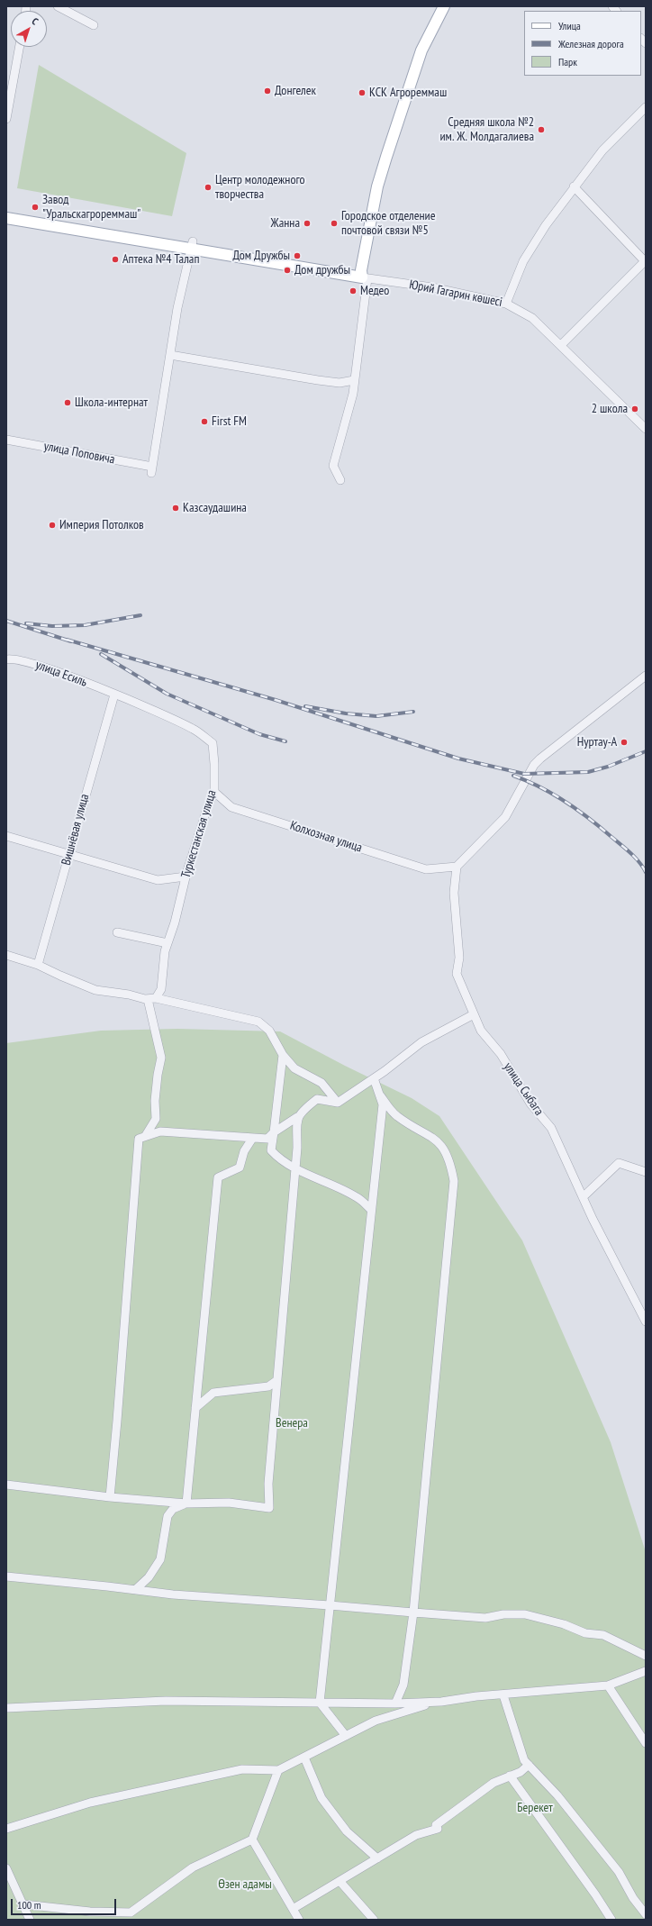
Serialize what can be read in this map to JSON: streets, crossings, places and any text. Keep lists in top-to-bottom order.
{
  "streets": {
    "main road": ["Юрий Гагарин көшесі"],
    "street": [
      "улица Поповича",
      "улица Есиль",
      "Вишнёвая улица",
      "Туркестанская улица",
      "Колхозная улица",
      "улица Сыбага"
    ]
  },
  "crossings": [
    ["улица Есиль", "Вишнёвая улица"],
    ["улица Есиль", "Туркестанская улица"],
    ["Вишнёвая улица", "Туркестанская улица"],
    ["Туркестанская улица", "Колхозная улица"],
    ["Колхозная улица", "улица Сыбага"]
  ],
  "parks": ["Венера", "Берекет", "Өзен адамы"],
  "places": [
    "Донгелек",
    "КСК Агрореммаш",
    "Средняя школа №2 им. Ж. Молдагалиева",
    "Центр молодежного творчества",
    "Завод \"Уральскагрореммаш\"",
    "Жанна",
    "Городское отделение почтовой связи №5",
    "Дом Дружбы",
    "Аптека №4 Талап",
    "Дом дружбы",
    "Медео",
    "Школа-интернат",
    "2 школа",
    "First FM",
    "Казсаудашина",
    "Империя Потолков",
    "Нуртау-А"
  ],
  "legend": ["Улица", "Железная дорога", "Парк"],
  "scale_bar": "100 m",
  "north": "top right"
}
